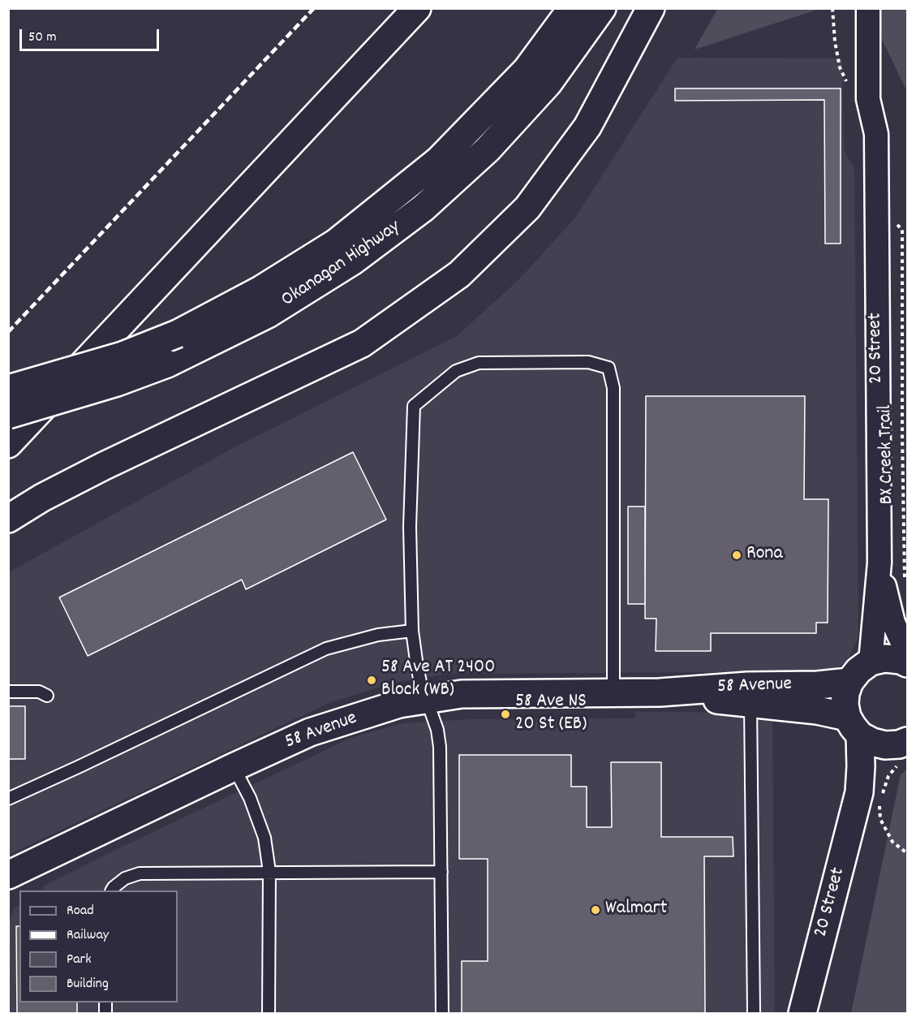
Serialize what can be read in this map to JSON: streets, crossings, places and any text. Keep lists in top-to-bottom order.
{
  "streets": {
    "main road": ["Okanagan Highway", "20 Street", "58 Avenue"],
    "path": ["BX Creek Trail"]
  },
  "crossings": [
    ["20 Street", "BX Creek Trail"],
    ["20 Street", "58 Avenue"]
  ],
  "places": [
    "Rona",
    "58 Ave AT 2400 Block (WB)",
    "58 Ave NS 20 St (EB)",
    "Walmart"
  ],
  "legend": [
    "Road",
    "Railway",
    "Park",
    "Building"
  ],
  "scale_bar": "50 m"
}
